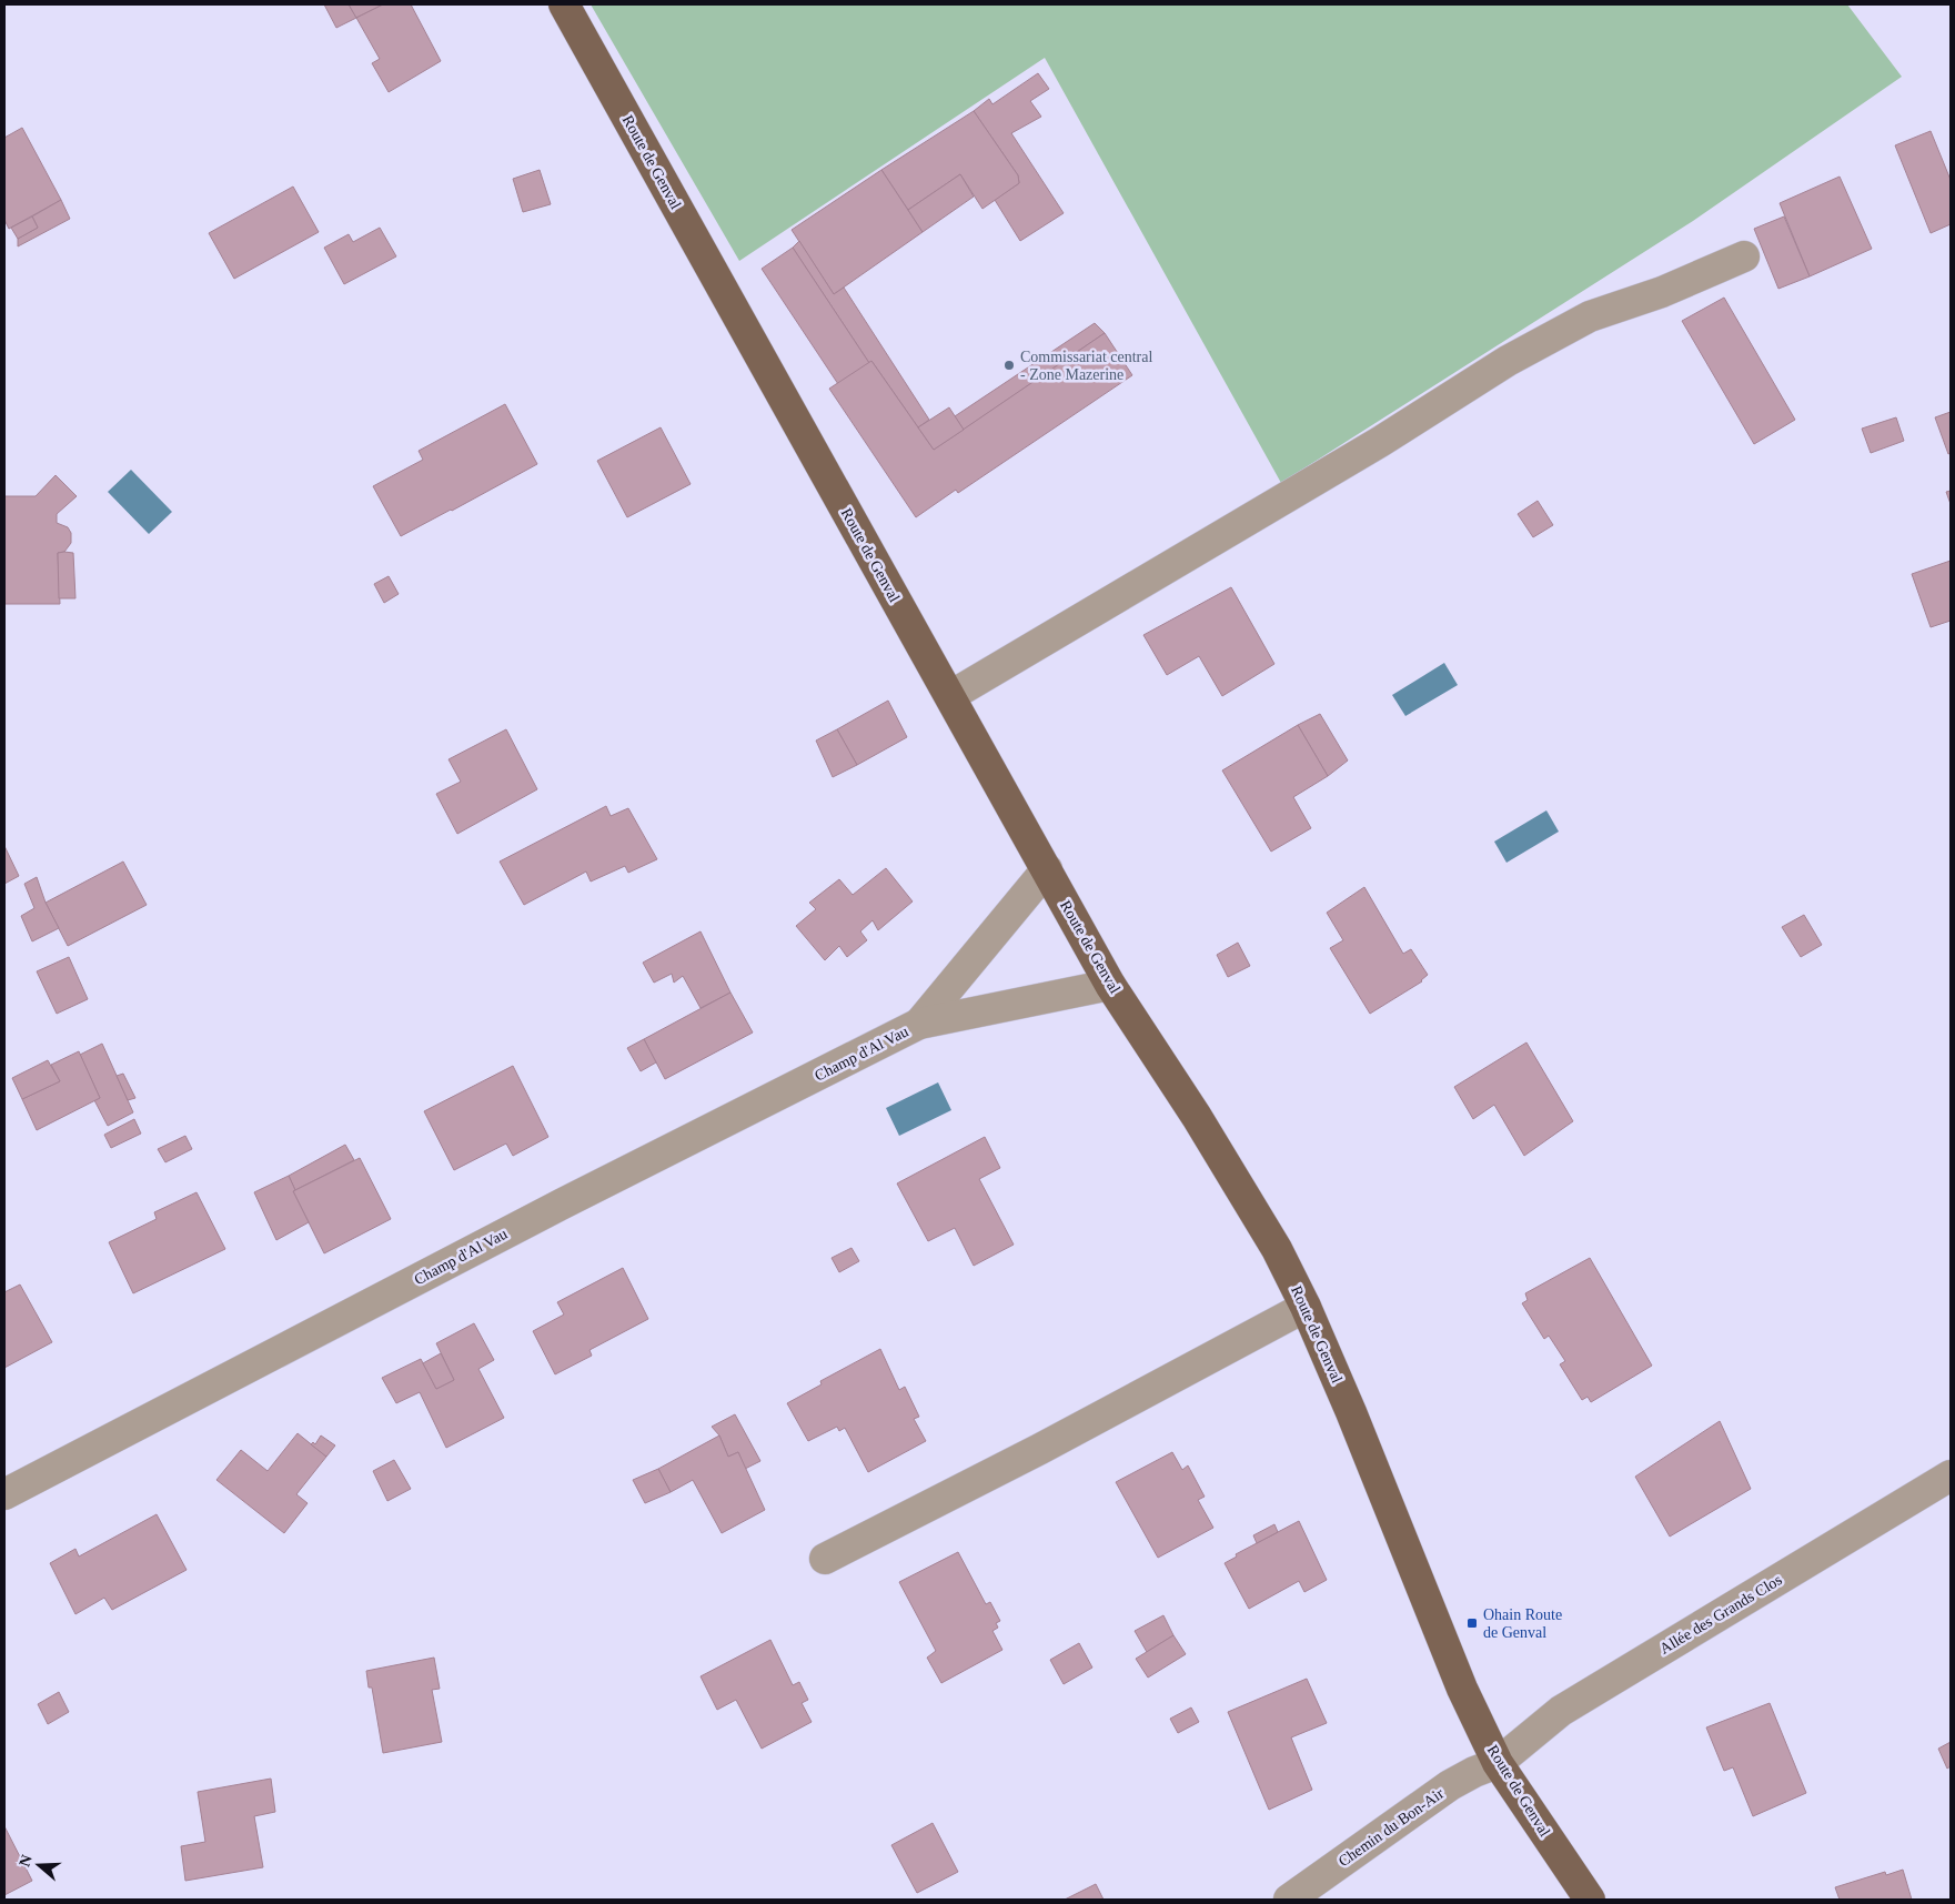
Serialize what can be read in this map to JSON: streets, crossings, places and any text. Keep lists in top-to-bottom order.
{
  "streets": {
    "main road": ["Route de Genval"],
    "street": ["Champ d'Al Vau", "Allée des Grands Clos", "Chemin du Bon-Air"]
  },
  "crossings": [
    ["Route de Genval", "Champ d'Al Vau"],
    ["Route de Genval", "Allée des Grands Clos"],
    ["Route de Genval", "Chemin du Bon-Air"],
    ["Allée des Grands Clos", "Chemin du Bon-Air"]
  ],
  "places": {
    "other": ["Commissariat central - Zone Mazerine"],
    "transit": ["Ohain Route de Genval"]
  },
  "north": "left"
}
